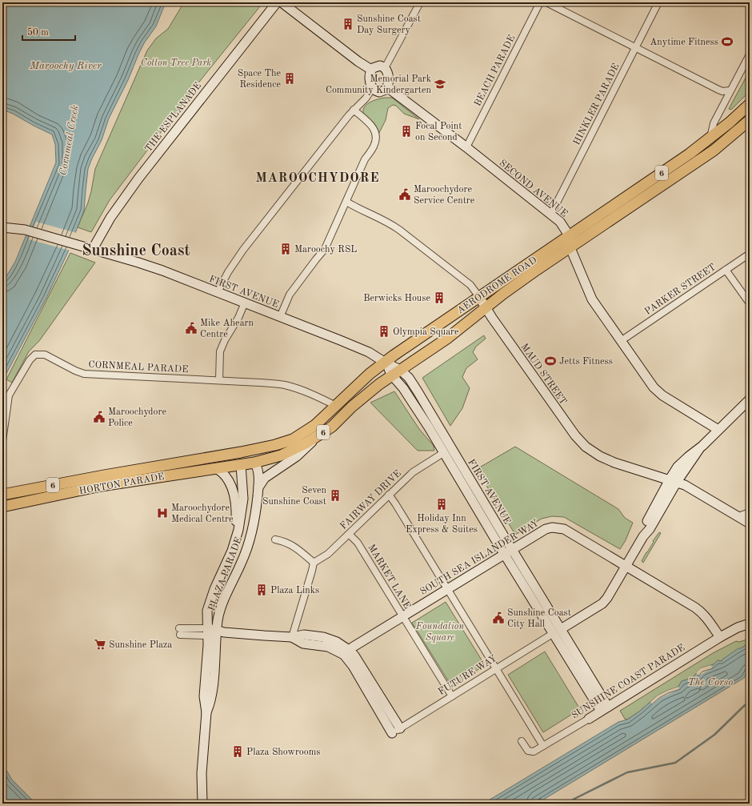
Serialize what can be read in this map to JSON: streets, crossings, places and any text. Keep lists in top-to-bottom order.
{
  "streets": {
    "main road": ["6", "AERODROME ROAD", "HORTON PARADE"],
    "street": [
      "BEACH PARADE",
      "HINKLER PARADE",
      "THE ESPLANADE",
      "SECOND AVENUE",
      "PARKER STREET",
      "FIRST AVENUE",
      "CORNMEAL PARADE",
      "MAUD STREET",
      "FAIRWAY DRIVE",
      "SOUTH SEA ISLANDER WAY",
      "PLAZA PARADE",
      "MARKET LANE",
      "FUTURE WAY",
      "SUNSHINE COAST PARADE"
    ]
  },
  "crossings": [
    ["BEACH PARADE", "SECOND AVENUE"],
    ["HINKLER PARADE", "SECOND AVENUE"],
    ["THE ESPLANADE", "FIRST AVENUE"],
    ["SECOND AVENUE", "AERODROME ROAD"],
    ["SECOND AVENUE", "PARKER STREET"],
    ["SECOND AVENUE", "FUTURE WAY"],
    ["AERODROME ROAD", "FIRST AVENUE"],
    ["AERODROME ROAD", "CORNMEAL PARADE"],
    ["AERODROME ROAD", "MAUD STREET"],
    ["AERODROME ROAD", "HORTON PARADE"],
    ["AERODROME ROAD", "PLAZA PARADE"],
    ["FIRST AVENUE", "FAIRWAY DRIVE"],
    ["FIRST AVENUE", "SOUTH SEA ISLANDER WAY"],
    ["FIRST AVENUE", "FUTURE WAY"],
    ["FIRST AVENUE", "SUNSHINE COAST PARADE"],
    ["MAUD STREET", "FUTURE WAY"],
    ["HORTON PARADE", "PLAZA PARADE"],
    ["FAIRWAY DRIVE", "MARKET LANE"],
    ["SOUTH SEA ISLANDER WAY", "MARKET LANE"],
    ["SOUTH SEA ISLANDER WAY", "FUTURE WAY"],
    ["SOUTH SEA ISLANDER WAY", "SUNSHINE COAST PARADE"],
    ["MARKET LANE", "FUTURE WAY"]
  ],
  "districts": ["MAROOCHYDORE", "Sunshine Coast"],
  "water": ["Maroochy River", "Cornmeal Creek", "The Corso"],
  "parks": ["Cotton Tree Park", "Foundation Square"],
  "places": {
    "building": [
      "Sunshine Coast Day Surgery",
      "Space The Residence",
      "Focal Point on Second",
      "Maroochy RSL",
      "Berwicks House",
      "Olympia Square",
      "Seven Sunshine Coast",
      "Holiday Inn Express & Suites",
      "Plaza Links",
      "Plaza Showrooms"
    ],
    "sports": ["Anytime Fitness", "Jetts Fitness"],
    "school or university": ["Memorial Park Community Kindergarten"],
    "public building": [
      "Maroochydore Service Centre",
      "Mike Ahearn Centre",
      "Maroochydore Police",
      "Sunshine Coast City Hall"
    ],
    "hospital": ["Maroochydore Medical Centre"],
    "supermarket": ["Sunshine Plaza"]
  },
  "scale_bar": "50 m"
}
